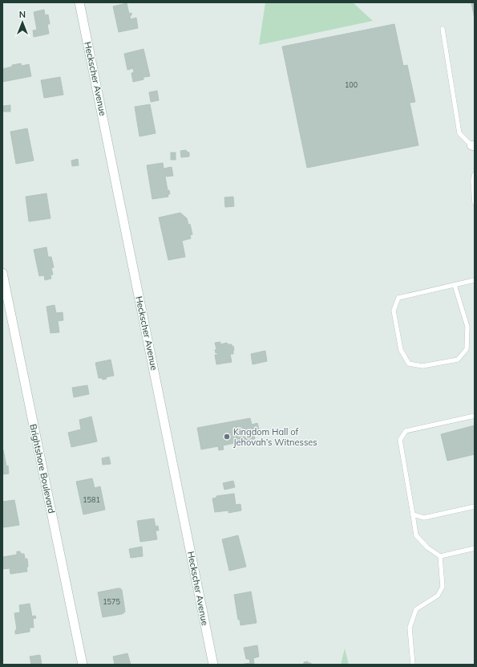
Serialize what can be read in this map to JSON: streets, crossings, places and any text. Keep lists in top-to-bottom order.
{
  "streets": {
    "street": ["Heckscher Avenue", "Brightshore Boulevard"]
  },
  "places": ["Kingdom Hall of Jehovah’s Witnesses"],
  "house_numbers": ["100", "1581", "1575"],
  "north": "top"
}
